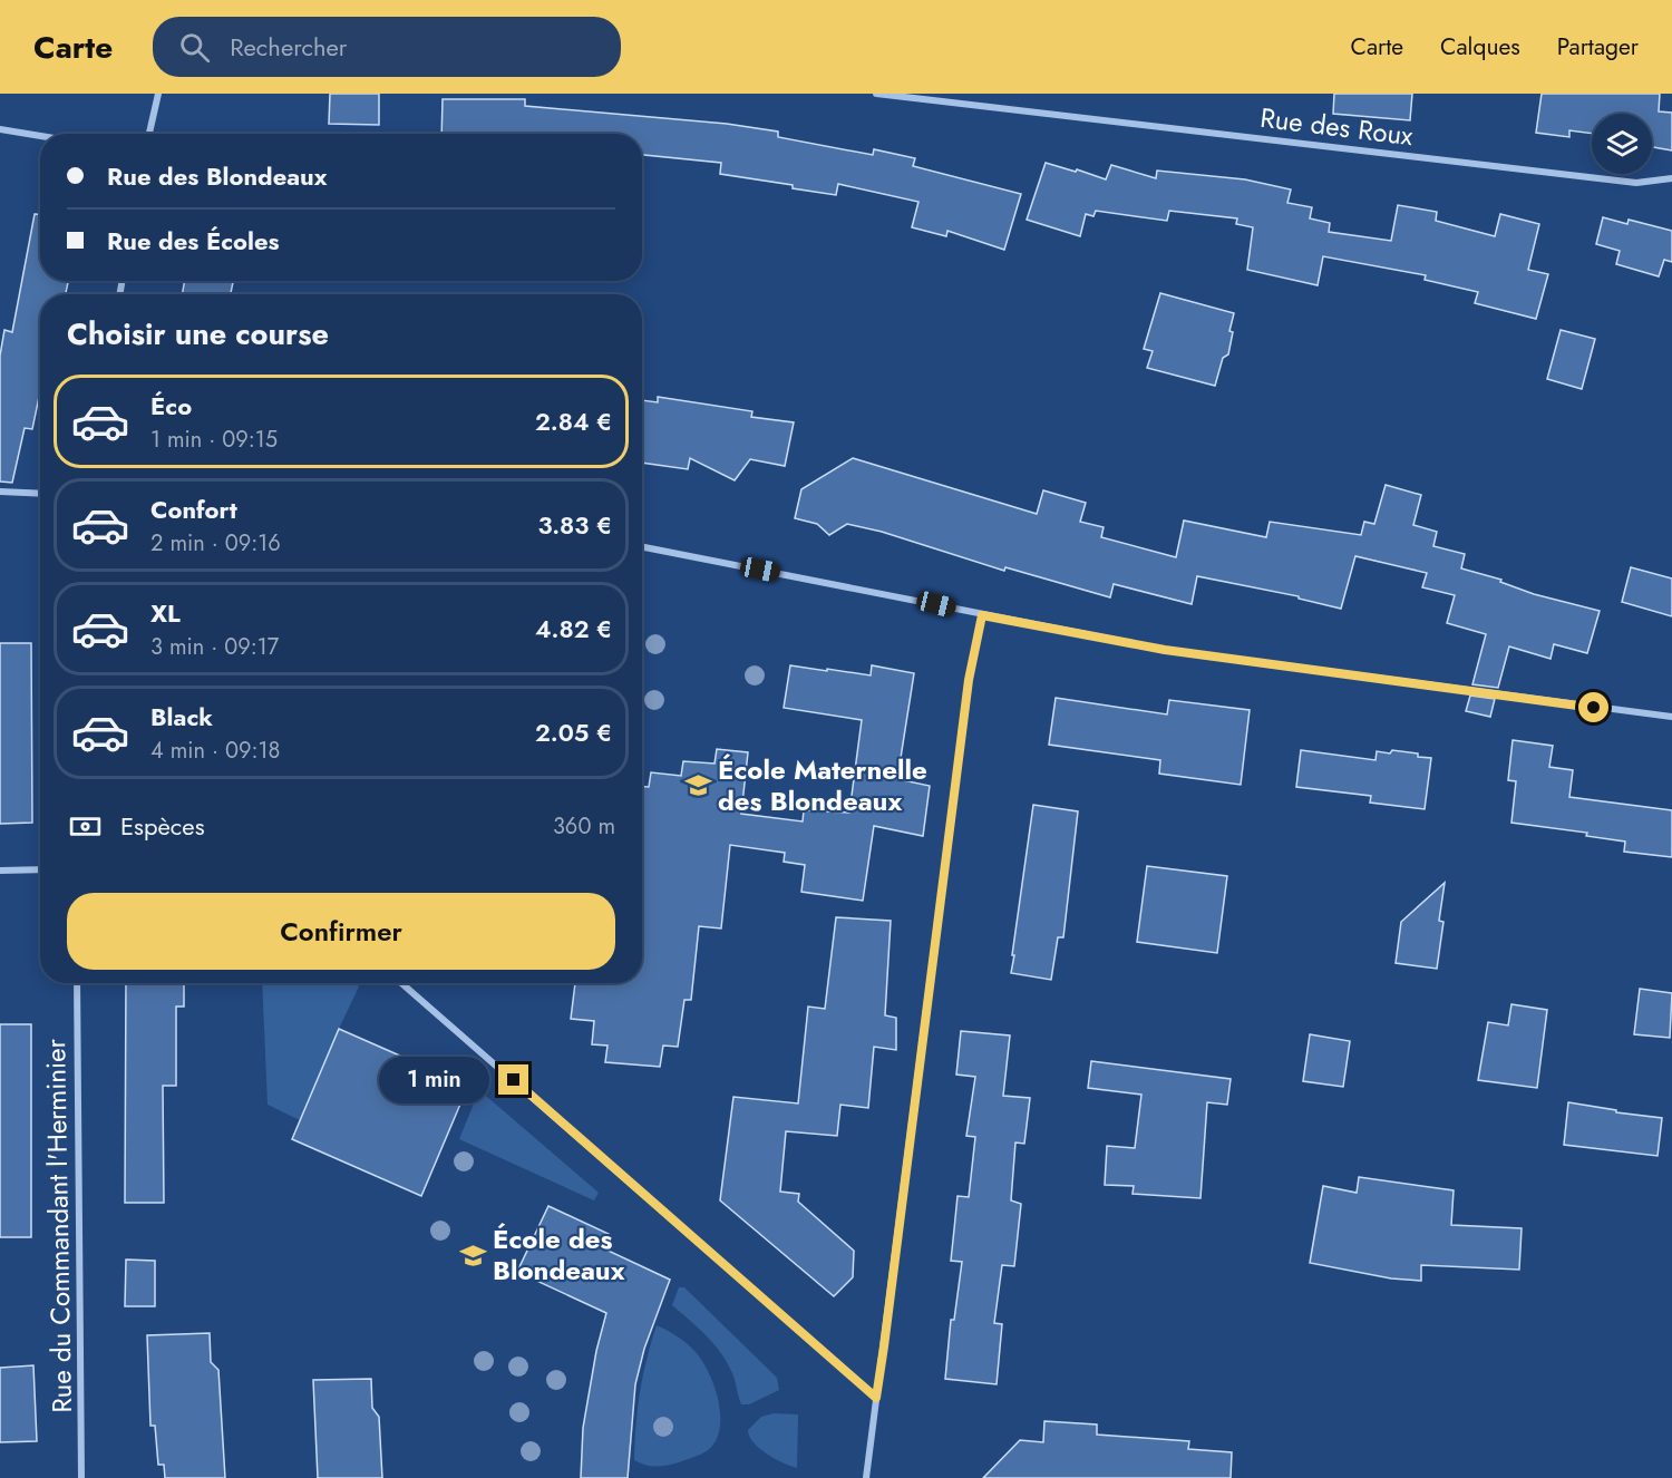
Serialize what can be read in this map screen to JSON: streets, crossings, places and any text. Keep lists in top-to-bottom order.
{
  "streets": {
    "street": ["Rue des Roux", "Rue du Commandant l'Herminier"]
  },
  "places": {
    "school or university": ["École Maternelle des Blondeaux", "École des Blondeaux"]
  },
  "page": {
    "header": "Carte",
    "search": "Rechercher",
    "nav": ["Carte", "Calques", "Partager"],
    "banner": ["Rue des Blondeaux", "Rue des Écoles"],
    "heading": "Choisir une course",
    "list": [
      {
        "name": "Éco",
        "note": "1 min · 09:15",
        "value": "2.84 €"
      },
      {
        "name": "Confort",
        "note": "2 min · 09:16",
        "value": "3.83 €"
      },
      {
        "name": "XL",
        "note": "3 min · 09:17",
        "value": "4.82 €"
      },
      {
        "name": "Black",
        "note": "4 min · 09:18",
        "value": "2.05 €"
      }
    ],
    "pay": ["Espèces", "360 m"],
    "buttons": "Confirmer",
    "bubble": "1 min"
  }
}
